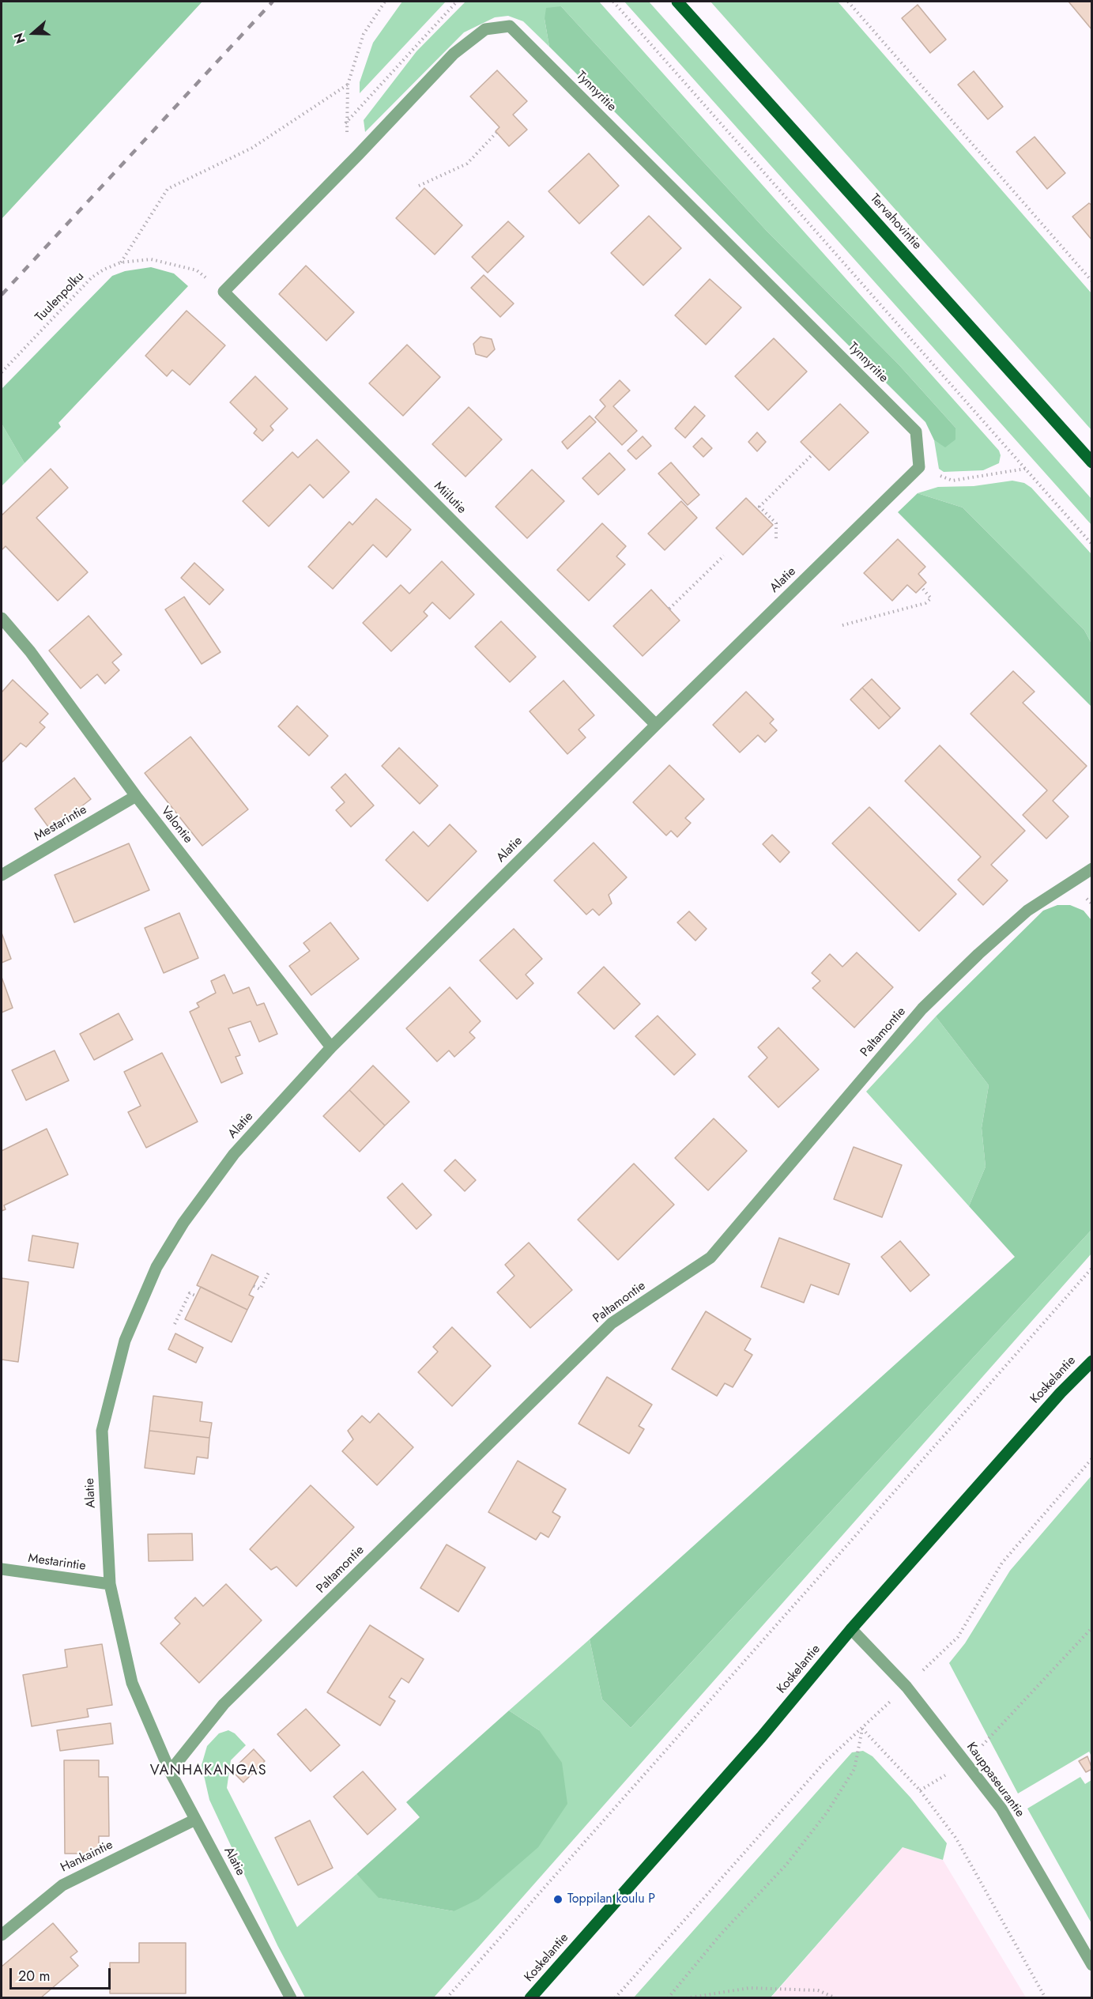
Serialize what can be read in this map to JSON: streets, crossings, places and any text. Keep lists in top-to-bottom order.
{
  "streets": {
    "main road": ["Tervahovintie", "Koskelantie"],
    "street": [
      "Tynnyritie",
      "Miilutie",
      "Alatie",
      "Mestarintie",
      "Valontie",
      "Paltamontie",
      "Kauppaseurantie",
      "Hankaintie"
    ],
    "path": ["Tuulenpolku"]
  },
  "crossings": [
    ["Tynnyritie", "Tuulenpolku"],
    ["Tynnyritie", "Miilutie"],
    ["Tynnyritie", "Alatie"],
    ["Tuulenpolku", "Miilutie"],
    ["Miilutie", "Alatie"],
    ["Alatie", "Mestarintie"],
    ["Alatie", "Valontie"],
    ["Alatie", "Paltamontie"],
    ["Alatie", "Hankaintie"],
    ["Mestarintie", "Valontie"],
    ["Koskelantie", "Kauppaseurantie"]
  ],
  "districts": ["VANHAKANGAS"],
  "places": ["Toppilan koulu P"],
  "scale_bar": "20 m",
  "north": "left"
}
